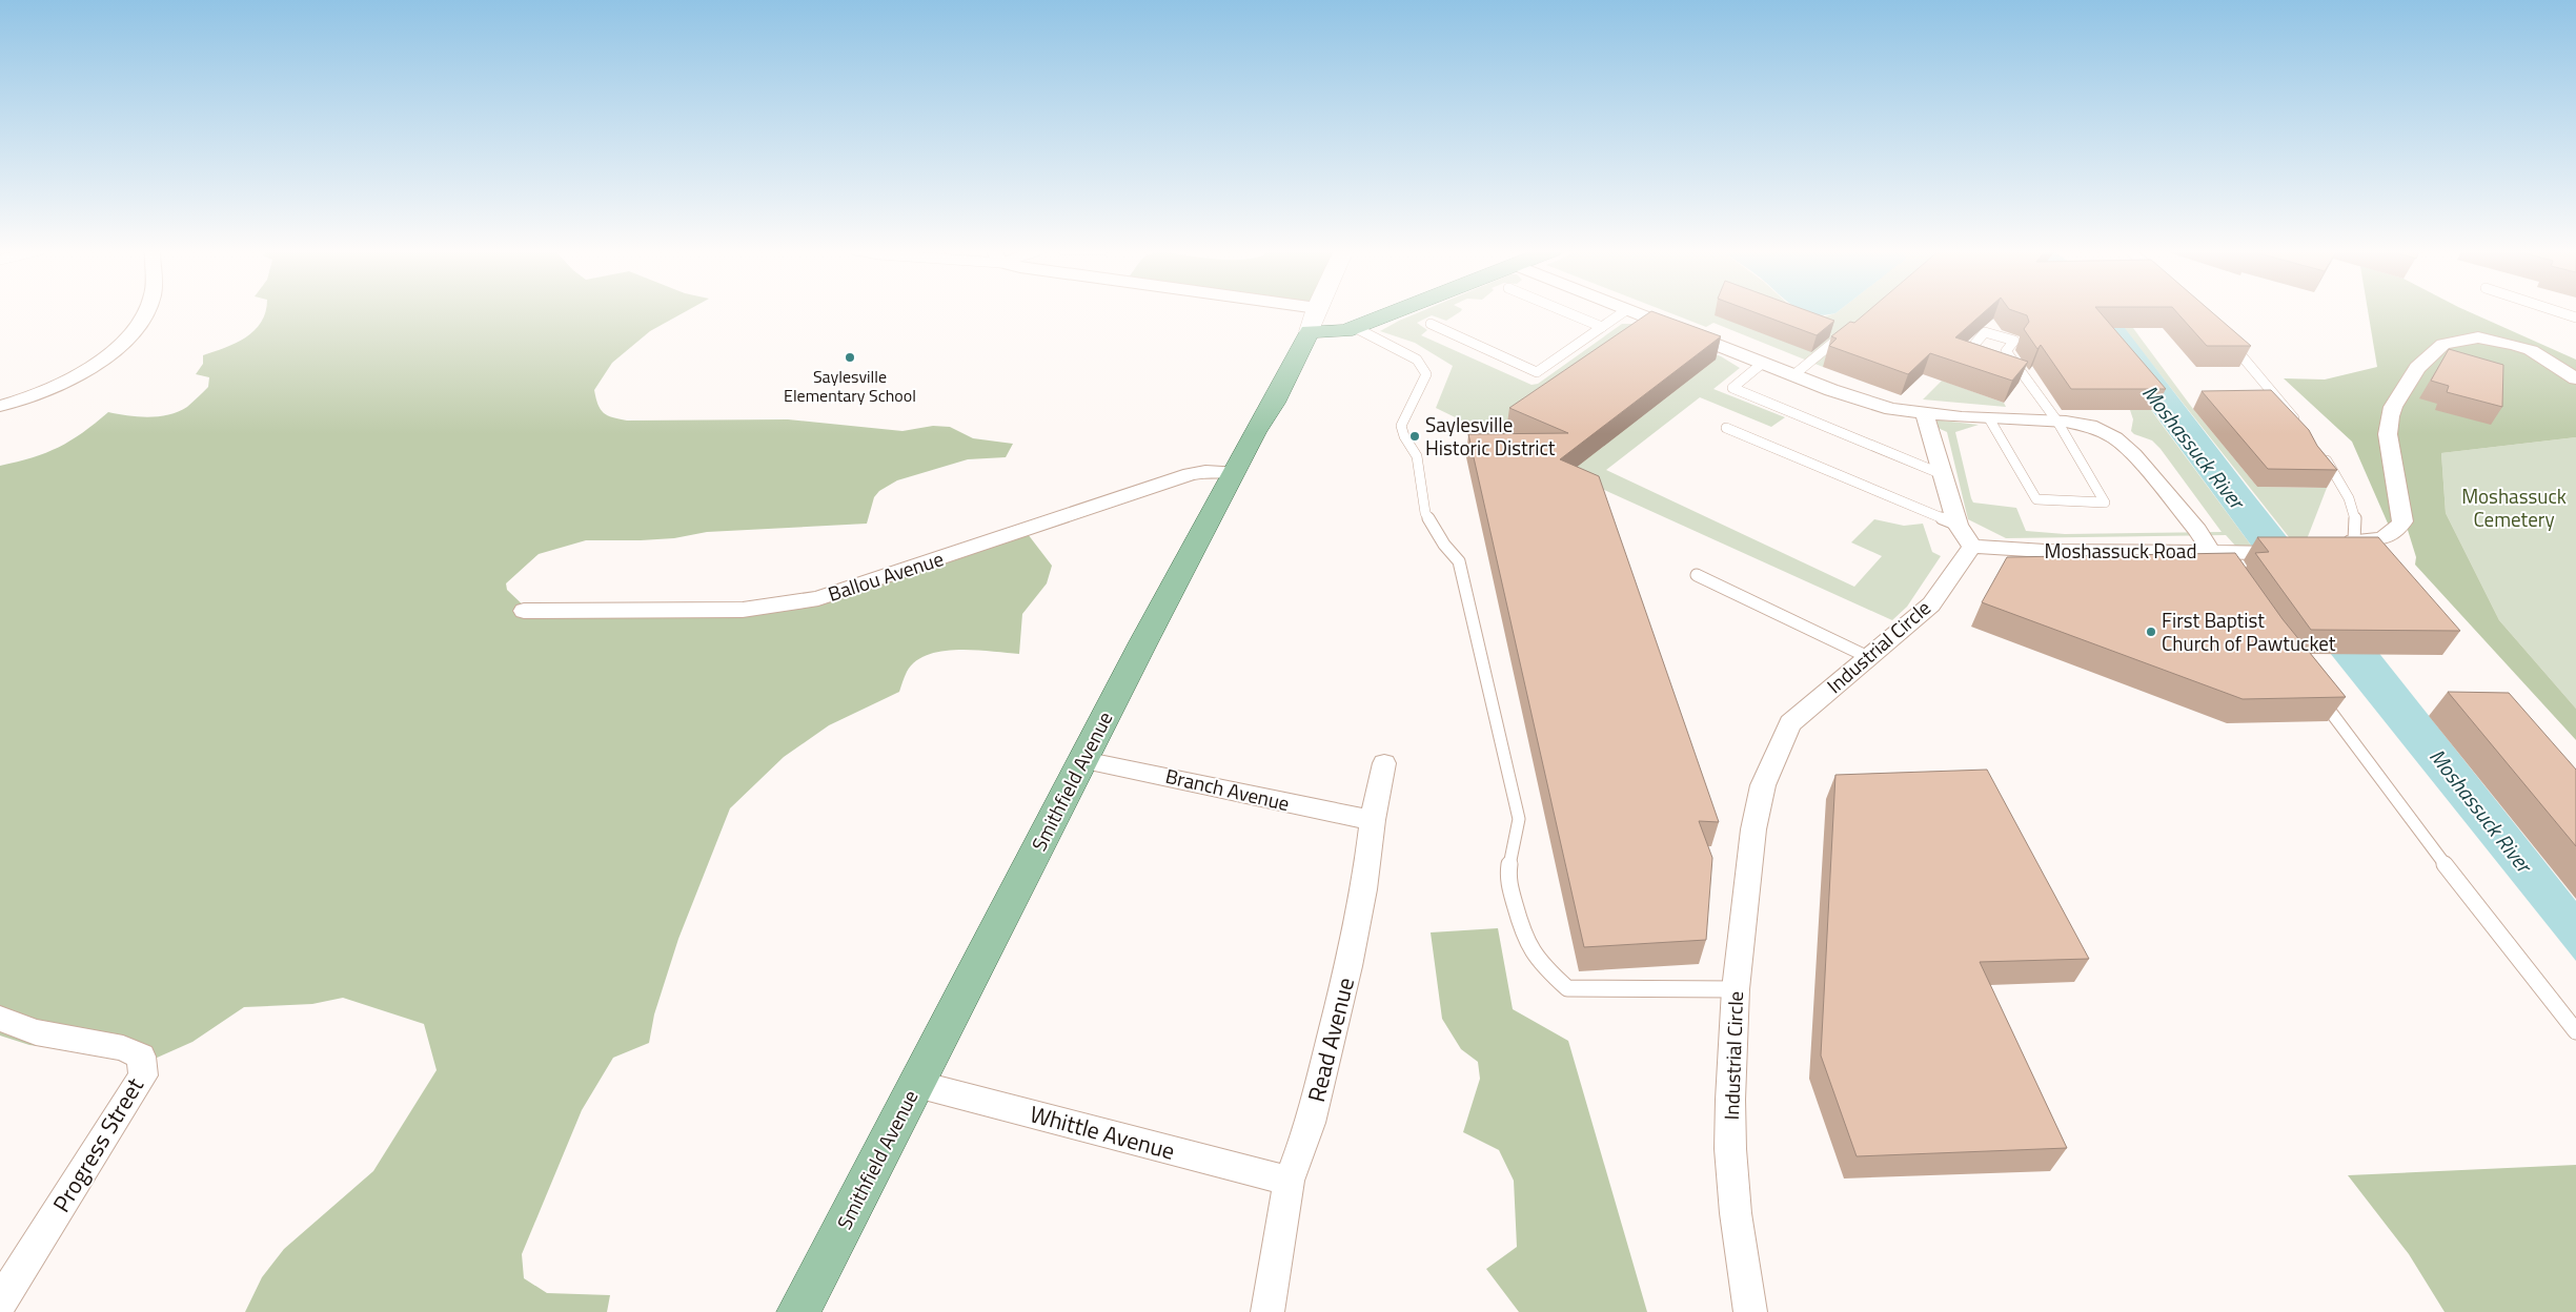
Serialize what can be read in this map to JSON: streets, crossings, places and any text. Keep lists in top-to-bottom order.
{
  "streets": {
    "main road": ["Smithfield Avenue"],
    "street": [
      "Moshassuck Road",
      "Ballou Avenue",
      "Industrial Circle",
      "Branch Avenue",
      "Read Avenue",
      "Whittle Avenue",
      "Progress Street"
    ]
  },
  "crossings": [
    ["Moshassuck Road", "Industrial Circle"],
    ["Ballou Avenue", "Smithfield Avenue"],
    ["Smithfield Avenue", "Branch Avenue"],
    ["Smithfield Avenue", "Whittle Avenue"],
    ["Branch Avenue", "Read Avenue"],
    ["Read Avenue", "Whittle Avenue"]
  ],
  "water": ["Moshassuck River"],
  "parks": ["Moshassuck Cemetery"],
  "places": ["Saylesville Elementary School", "Saylesville Historic District", "First Baptist Church of Pawtucket"]
}
